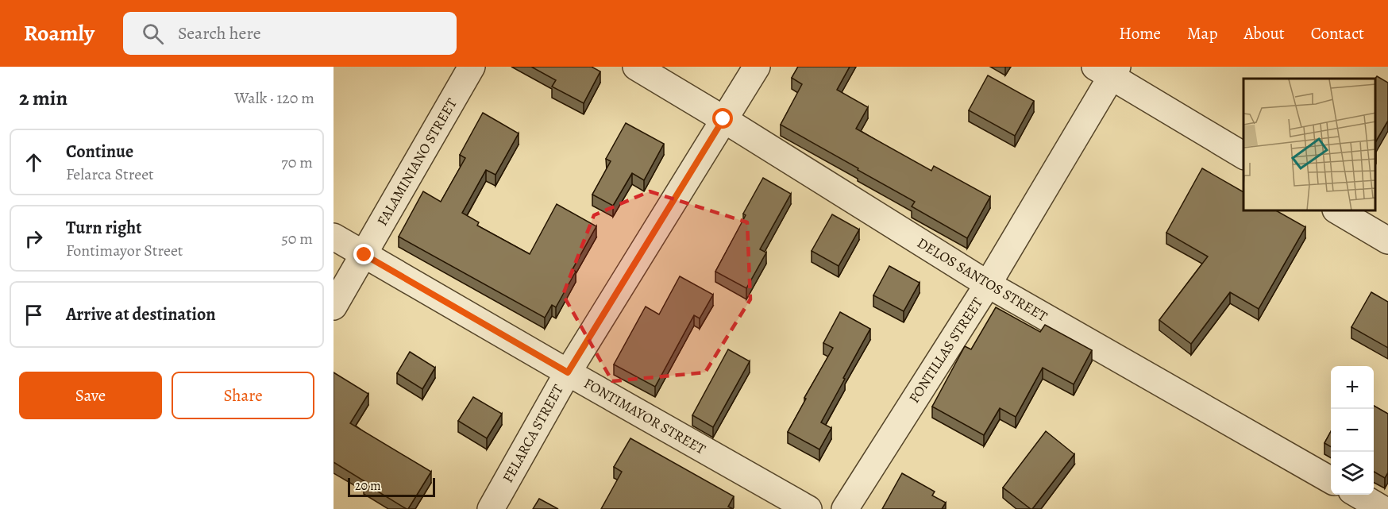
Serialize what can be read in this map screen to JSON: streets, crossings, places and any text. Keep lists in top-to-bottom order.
{
  "streets": {
    "street": [
      "FALAMINIANO STREET",
      "DELOS SANTOS STREET",
      "FONTILLAS STREET",
      "FONTIMAYOR STREET",
      "FELARCA STREET"
    ]
  },
  "crossings": [
    ["FALAMINIANO STREET", "FONTIMAYOR STREET"],
    ["DELOS SANTOS STREET", "FONTILLAS STREET"],
    ["DELOS SANTOS STREET", "FELARCA STREET"],
    ["FONTIMAYOR STREET", "FELARCA STREET"]
  ],
  "scale_bar": "20 m",
  "page": {
    "header": "Roamly",
    "search": "Search here",
    "nav": [
      "Home",
      "Map",
      "About",
      "Contact"
    ],
    "heading": ["2 min", "Walk · 120 m"],
    "list": [
      ["Continue", "Felarca Street", "70 m"],
      ["Turn right", "Fontimayor Street", "50 m"],
      "Arrive at destination"
    ],
    "buttons": ["Save", "Share"],
    "map_buttons": ["+", "−"],
    "scale": "20 m"
  }
}
